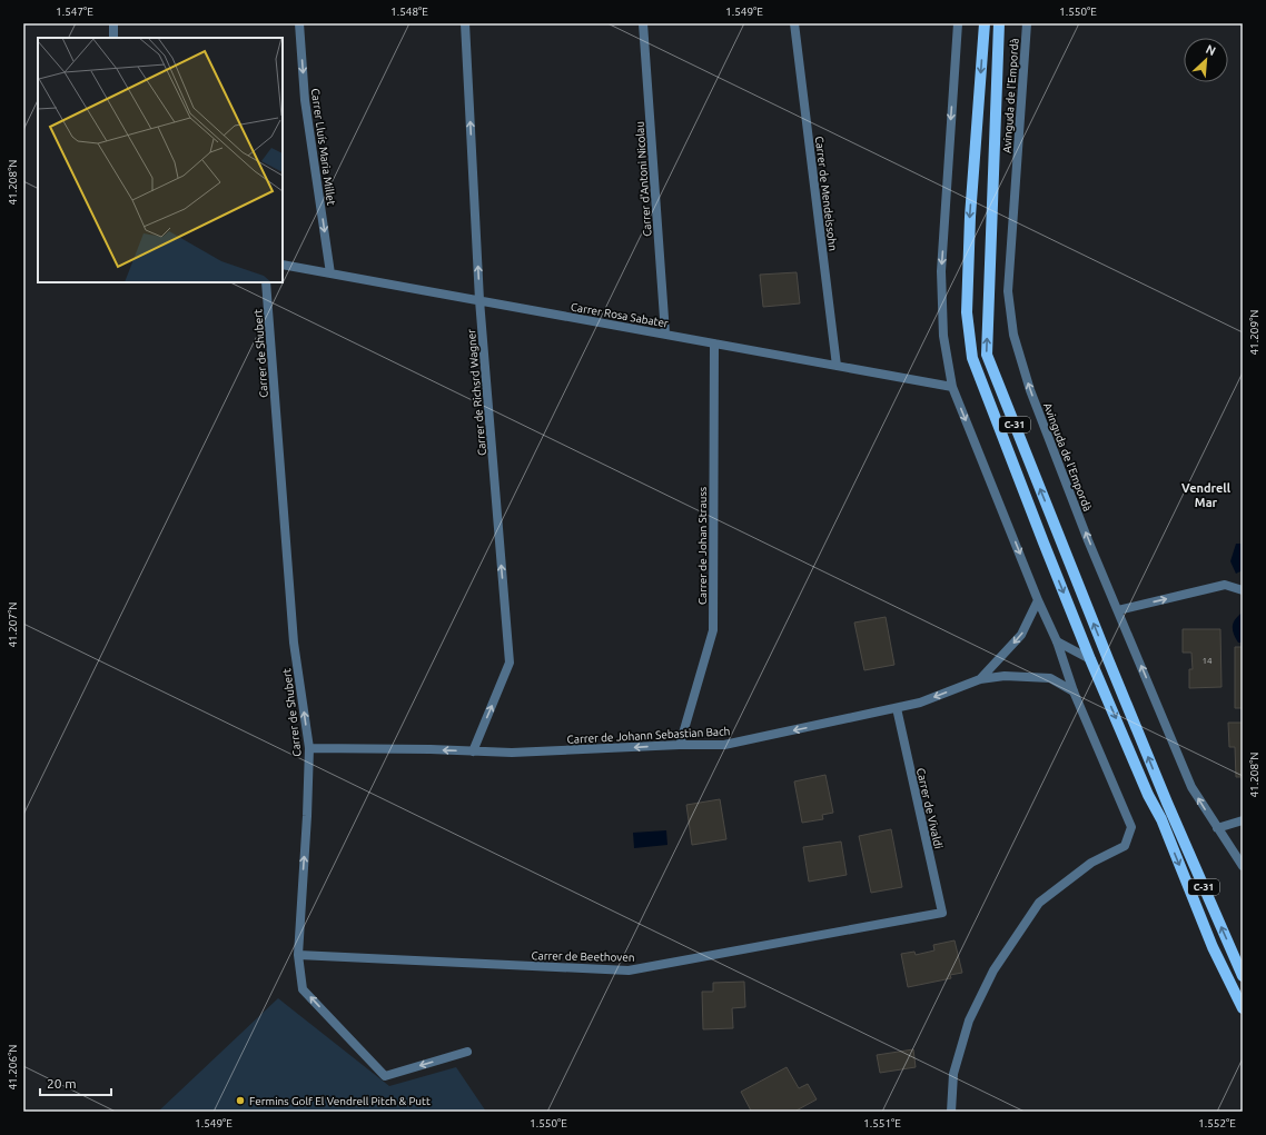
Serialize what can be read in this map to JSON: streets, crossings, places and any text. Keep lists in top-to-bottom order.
{
  "streets": {
    "main road": ["C-31"],
    "street": [
      "Avinguda de l'Empordà",
      "Carrer Lluís Maria Millet",
      "Carrer d'Antoni Nicolau",
      "Carrer de Mendelssohn",
      "Carrer Rosa Sabater",
      "Carrer de Shubert",
      "Carrer de Richsrd Wagner",
      "Carrer de Johan Strauss",
      "Carrer de Johann Sebastian Bach",
      "Carrer de Vivaldi",
      "Carrer de Beethoven"
    ]
  },
  "crossings": [
    ["Carrer Lluís Maria Millet", "Carrer Rosa Sabater"],
    ["Carrer d'Antoni Nicolau", "Carrer Rosa Sabater"],
    ["Carrer de Mendelssohn", "Carrer Rosa Sabater"],
    ["Carrer Rosa Sabater", "Carrer de Richsrd Wagner"],
    ["Carrer Rosa Sabater", "Carrer de Johan Strauss"],
    ["Carrer de Shubert", "Carrer de Johann Sebastian Bach"],
    ["Carrer de Shubert", "Carrer de Beethoven"],
    ["Carrer de Richsrd Wagner", "Carrer de Johann Sebastian Bach"],
    ["Carrer de Johan Strauss", "Carrer de Johann Sebastian Bach"],
    ["Carrer de Johann Sebastian Bach", "Carrer de Vivaldi"],
    ["Carrer de Vivaldi", "Carrer de Beethoven"]
  ],
  "one_way": [
    "Carrer Lluís Maria Millet",
    "Carrer de Shubert",
    "Carrer de Richsrd Wagner",
    "Carrer de Johann Sebastian Bach"
  ],
  "districts": ["Vendrell Mar"],
  "places": ["Fermins Golf El Vendrell Pitch & Putt"],
  "house_numbers": ["14"],
  "scale_bar": "20 m",
  "north": "top right",
  "coordinates": [
    "1.547°E",
    "1.548°E",
    "1.549°E",
    "1.550°E",
    "41.208°N",
    "41.209°N",
    "41.207°N",
    "41.206°N",
    "1.551°E",
    "1.552°E"
  ]
}
